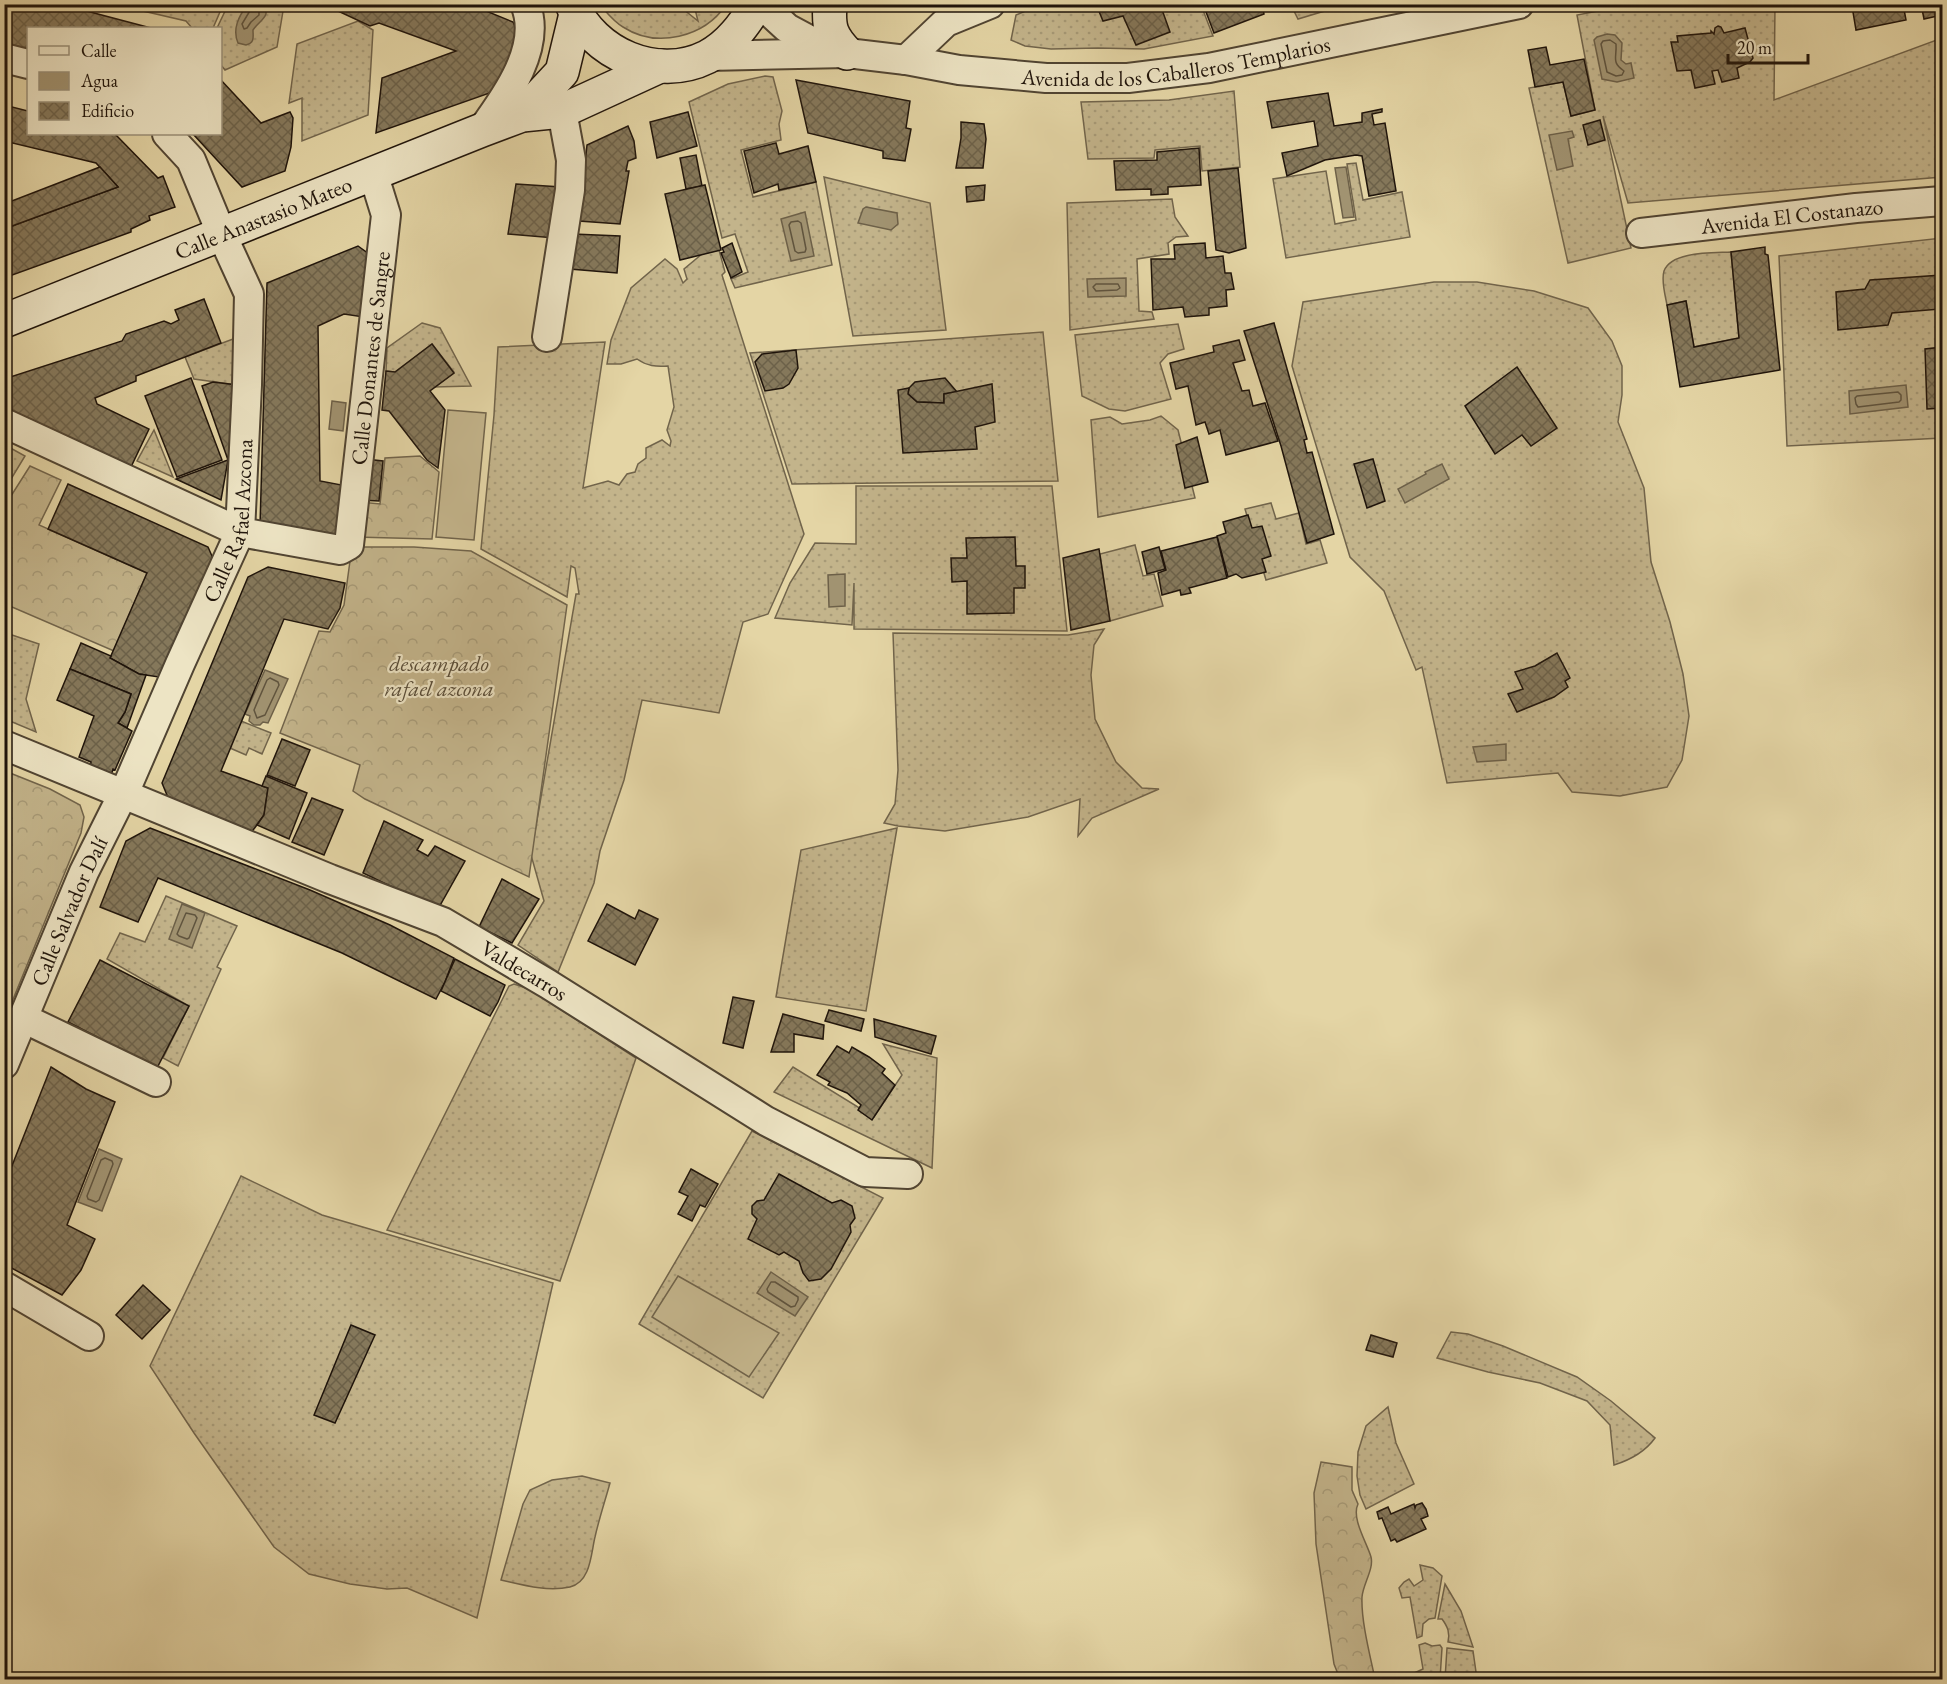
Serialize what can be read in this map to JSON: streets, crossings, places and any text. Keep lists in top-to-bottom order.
{
  "streets": {
    "main road": ["Calle Anastasio Mateo"],
    "street": [
      "Avenida de los Caballeros Templarios",
      "Avenida El Costanazo",
      "Calle Donantes de Sangre",
      "Calle Rafael Azcona",
      "Calle Salvador Dalí",
      "Valdecarros"
    ]
  },
  "crossings": [
    ["Calle Anastasio Mateo", "Calle Donantes de Sangre"],
    ["Calle Anastasio Mateo", "Calle Rafael Azcona"],
    ["Calle Donantes de Sangre", "Calle Rafael Azcona"],
    ["Calle Rafael Azcona", "Calle Salvador Dalí"],
    ["Calle Rafael Azcona", "Valdecarros"],
    ["Calle Salvador Dalí", "Valdecarros"]
  ],
  "parks": ["descampado rafael azcona"],
  "legend": ["Calle", "Agua", "Edificio"],
  "scale_bar": "20 m"
}
